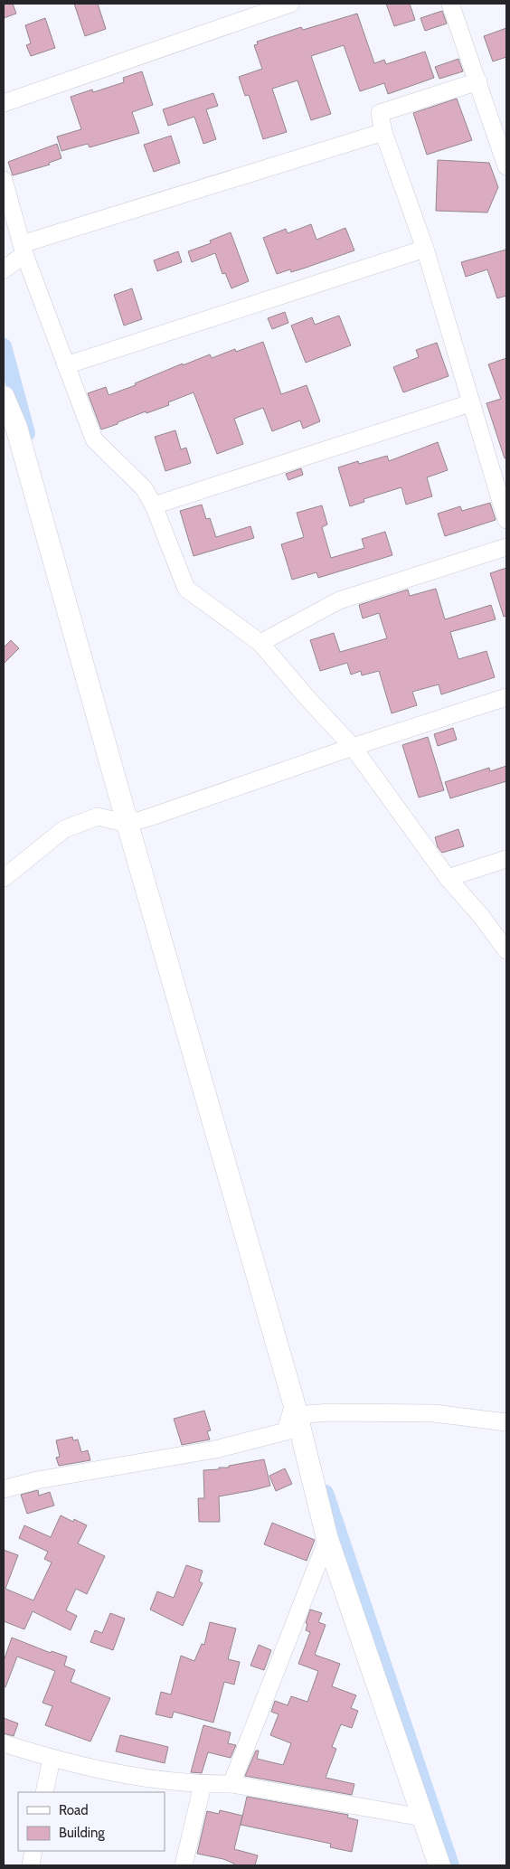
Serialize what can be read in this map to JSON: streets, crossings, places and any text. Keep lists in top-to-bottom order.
{
  "legend": ["Road", "Building"]
}
